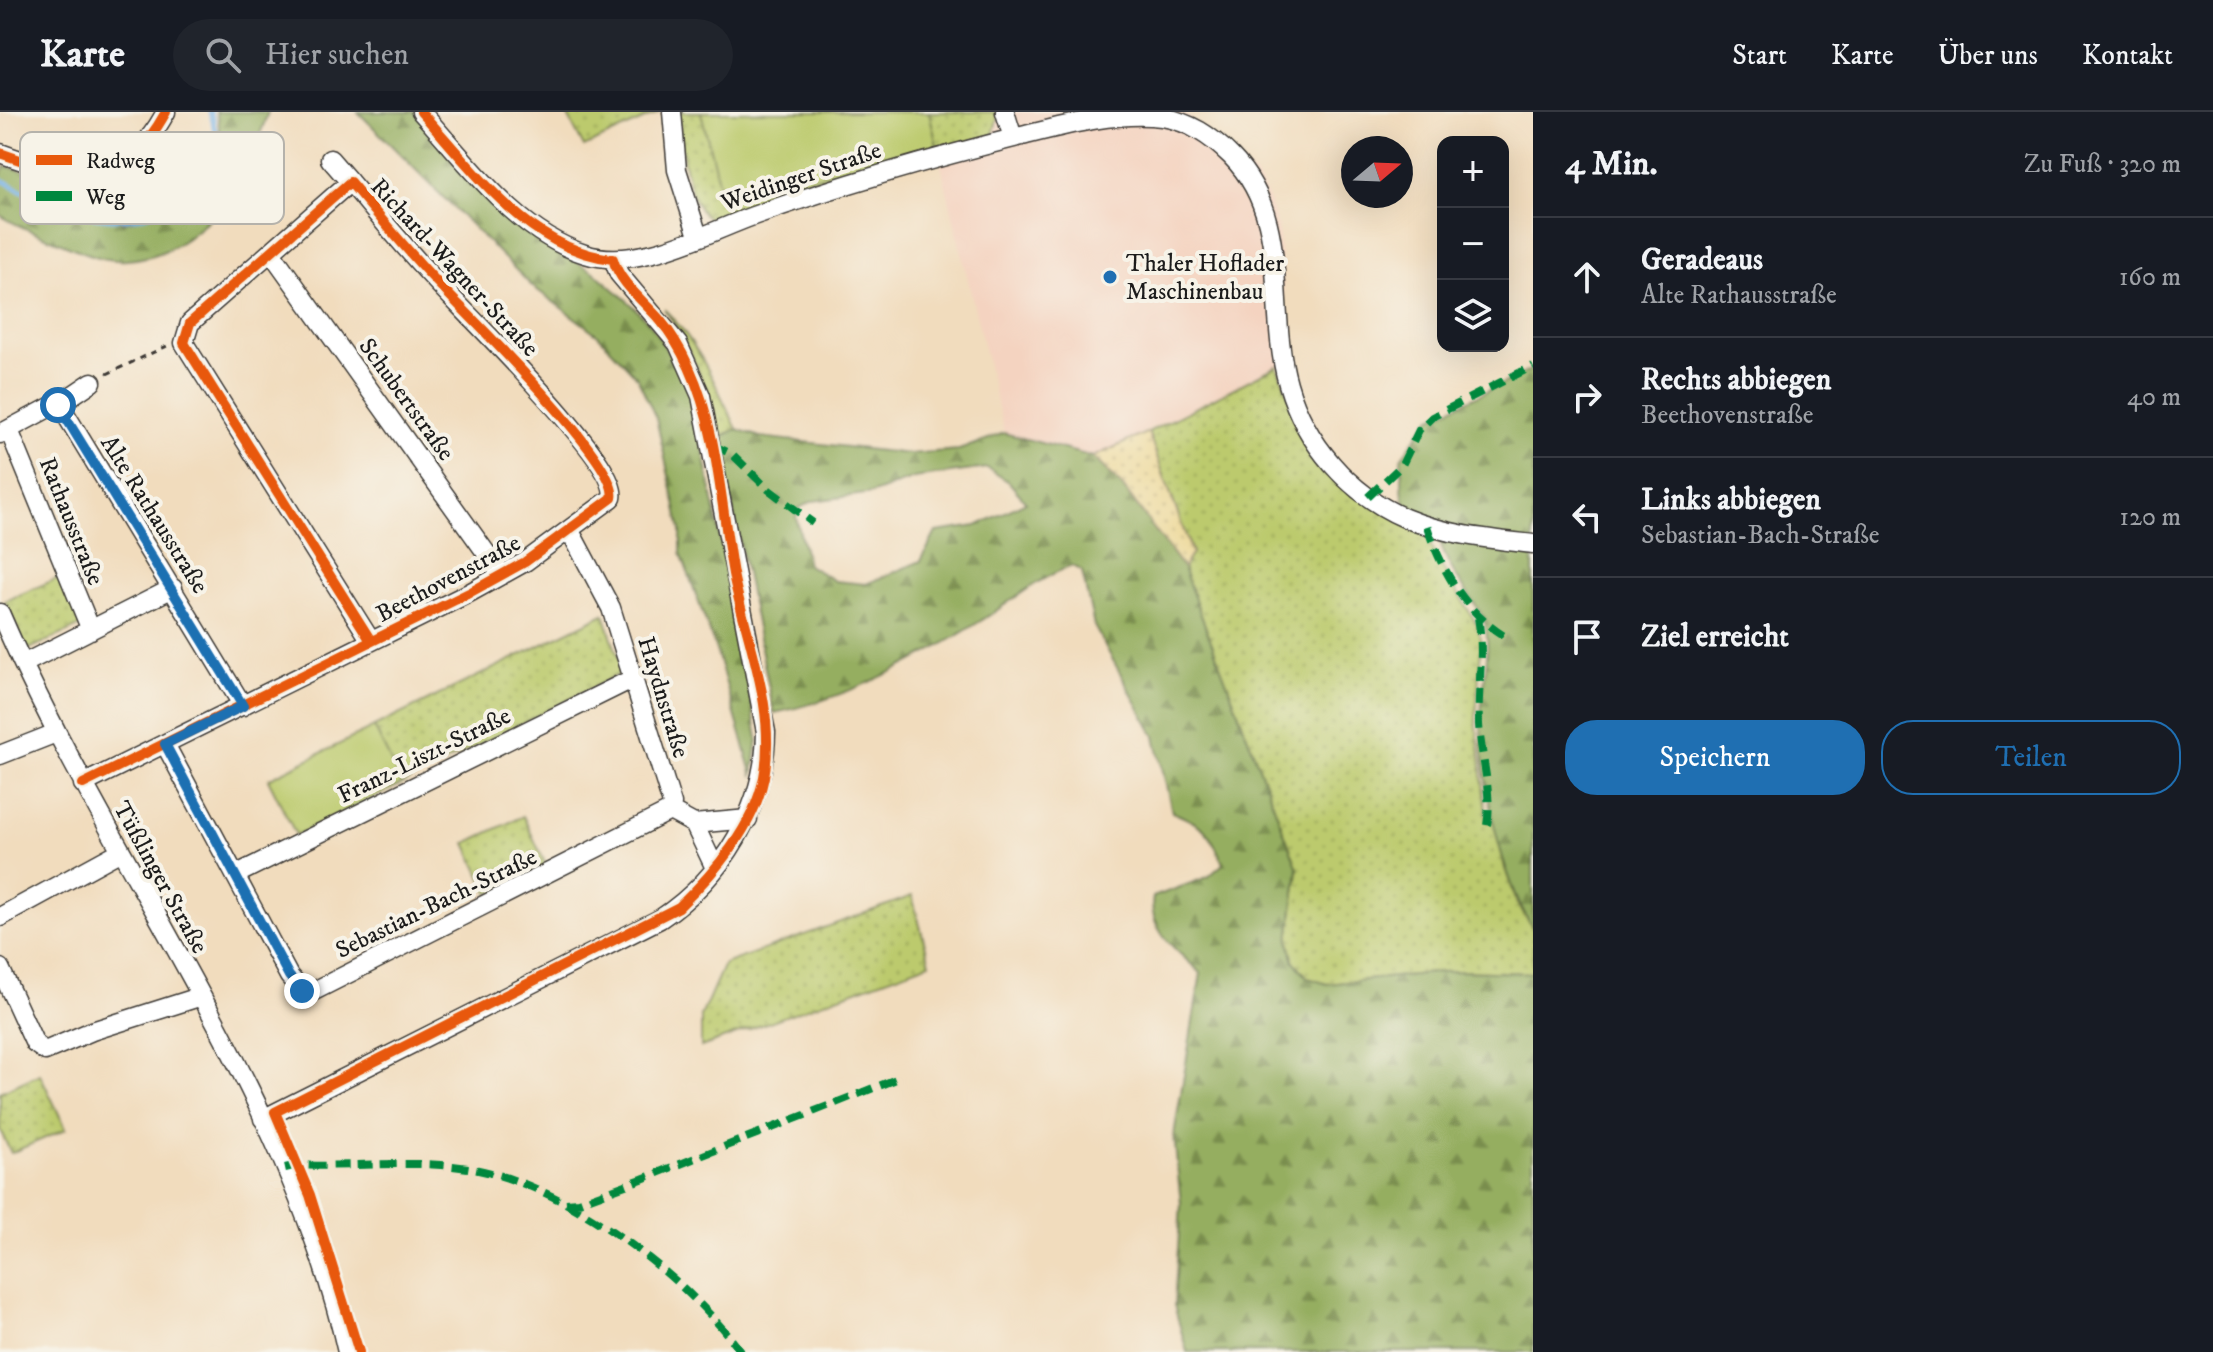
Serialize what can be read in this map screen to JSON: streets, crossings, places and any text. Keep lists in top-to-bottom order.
{
  "streets": {
    "street": [
      "Weidinger Straße",
      "Richard-Wagner-Straße",
      "Schubertstraße",
      "Alte Rathausstraße",
      "Rathausstraße",
      "Beethovenstraße",
      "Haydnstraße",
      "Franz-Liszt-Straße",
      "Tüßlinger Straße",
      "Sebastian-Bach-Straße"
    ]
  },
  "crossings": [
    ["Richard-Wagner-Straße", "Schubertstraße"],
    ["Richard-Wagner-Straße", "Beethovenstraße"],
    ["Richard-Wagner-Straße", "Haydnstraße"],
    ["Schubertstraße", "Beethovenstraße"],
    ["Alte Rathausstraße", "Beethovenstraße"],
    ["Beethovenstraße", "Haydnstraße"],
    ["Beethovenstraße", "Tüßlinger Straße"],
    ["Beethovenstraße", "Sebastian-Bach-Straße"],
    ["Haydnstraße", "Franz-Liszt-Straße"],
    ["Haydnstraße", "Sebastian-Bach-Straße"],
    ["Franz-Liszt-Straße", "Sebastian-Bach-Straße"]
  ],
  "places": ["Thaler Hoflader Maschinenbau"],
  "legend": ["Radweg", "Weg"],
  "north": "right",
  "page": {
    "header": "Karte",
    "search": "Hier suchen",
    "nav": [
      "Start",
      "Karte",
      "Über uns",
      "Kontakt"
    ],
    "heading": ["4 Min.", "Zu Fuß · 320 m"],
    "map_buttons": ["+", "−"],
    "list": [
      ["Geradeaus", "Alte Rathausstraße", "160 m"],
      ["Rechts abbiegen", "Beethovenstraße", "40 m"],
      ["Links abbiegen", "Sebastian-Bach-Straße", "120 m"],
      "Ziel erreicht"
    ],
    "buttons": ["Speichern", "Teilen"]
  }
}
